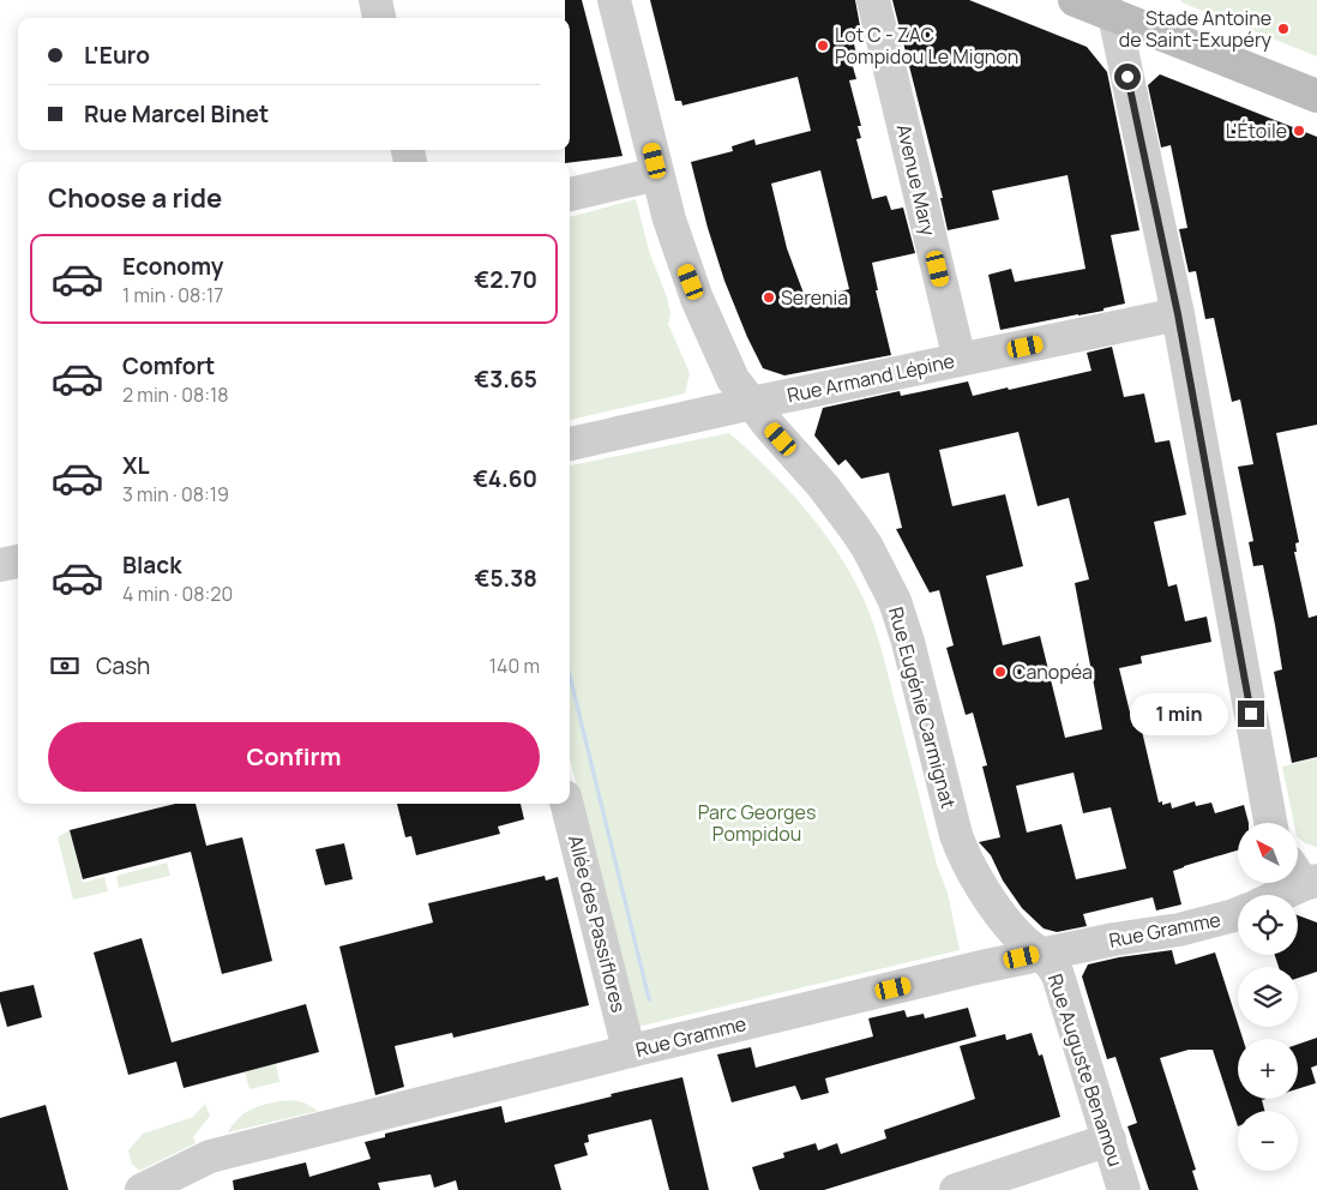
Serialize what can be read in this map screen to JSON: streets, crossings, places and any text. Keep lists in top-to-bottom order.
{
  "streets": {
    "street": [
      "Avenue Mary",
      "Rue Armand Lépine",
      "Rue Eugénie Carmignat",
      "Allée des Passiflores",
      "Rue Gramme",
      "Rue Auguste Benamou"
    ]
  },
  "crossings": [
    ["Avenue Mary", "Rue Armand Lépine"],
    ["Rue Armand Lépine", "Rue Eugénie Carmignat"],
    ["Rue Eugénie Carmignat", "Rue Gramme"],
    ["Rue Eugénie Carmignat", "Rue Auguste Benamou"],
    ["Allée des Passiflores", "Rue Gramme"],
    ["Rue Gramme", "Rue Auguste Benamou"]
  ],
  "parks": ["Parc Georges Pompidou"],
  "places": [
    "Stade Antoine de Saint-Exupéry",
    "Lot C - ZAC Pompidou Le Mignon",
    "L'Étoile",
    "Serenia",
    "Canopéa"
  ],
  "north": "top left",
  "page": {
    "banner": ["L'Euro", "Rue Marcel Binet"],
    "heading": "Choose a ride",
    "list": [
      {
        "name": "Economy",
        "note": "1 min · 08:17",
        "value": "€2.70"
      },
      {
        "name": "Comfort",
        "note": "2 min · 08:18",
        "value": "€3.65"
      },
      {
        "name": "XL",
        "note": "3 min · 08:19",
        "value": "€4.60"
      },
      {
        "name": "Black",
        "note": "4 min · 08:20",
        "value": "€5.38"
      }
    ],
    "pay": ["Cash", "140 m"],
    "bubble": "1 min",
    "buttons": "Confirm",
    "map_buttons": ["+", "−"]
  }
}
